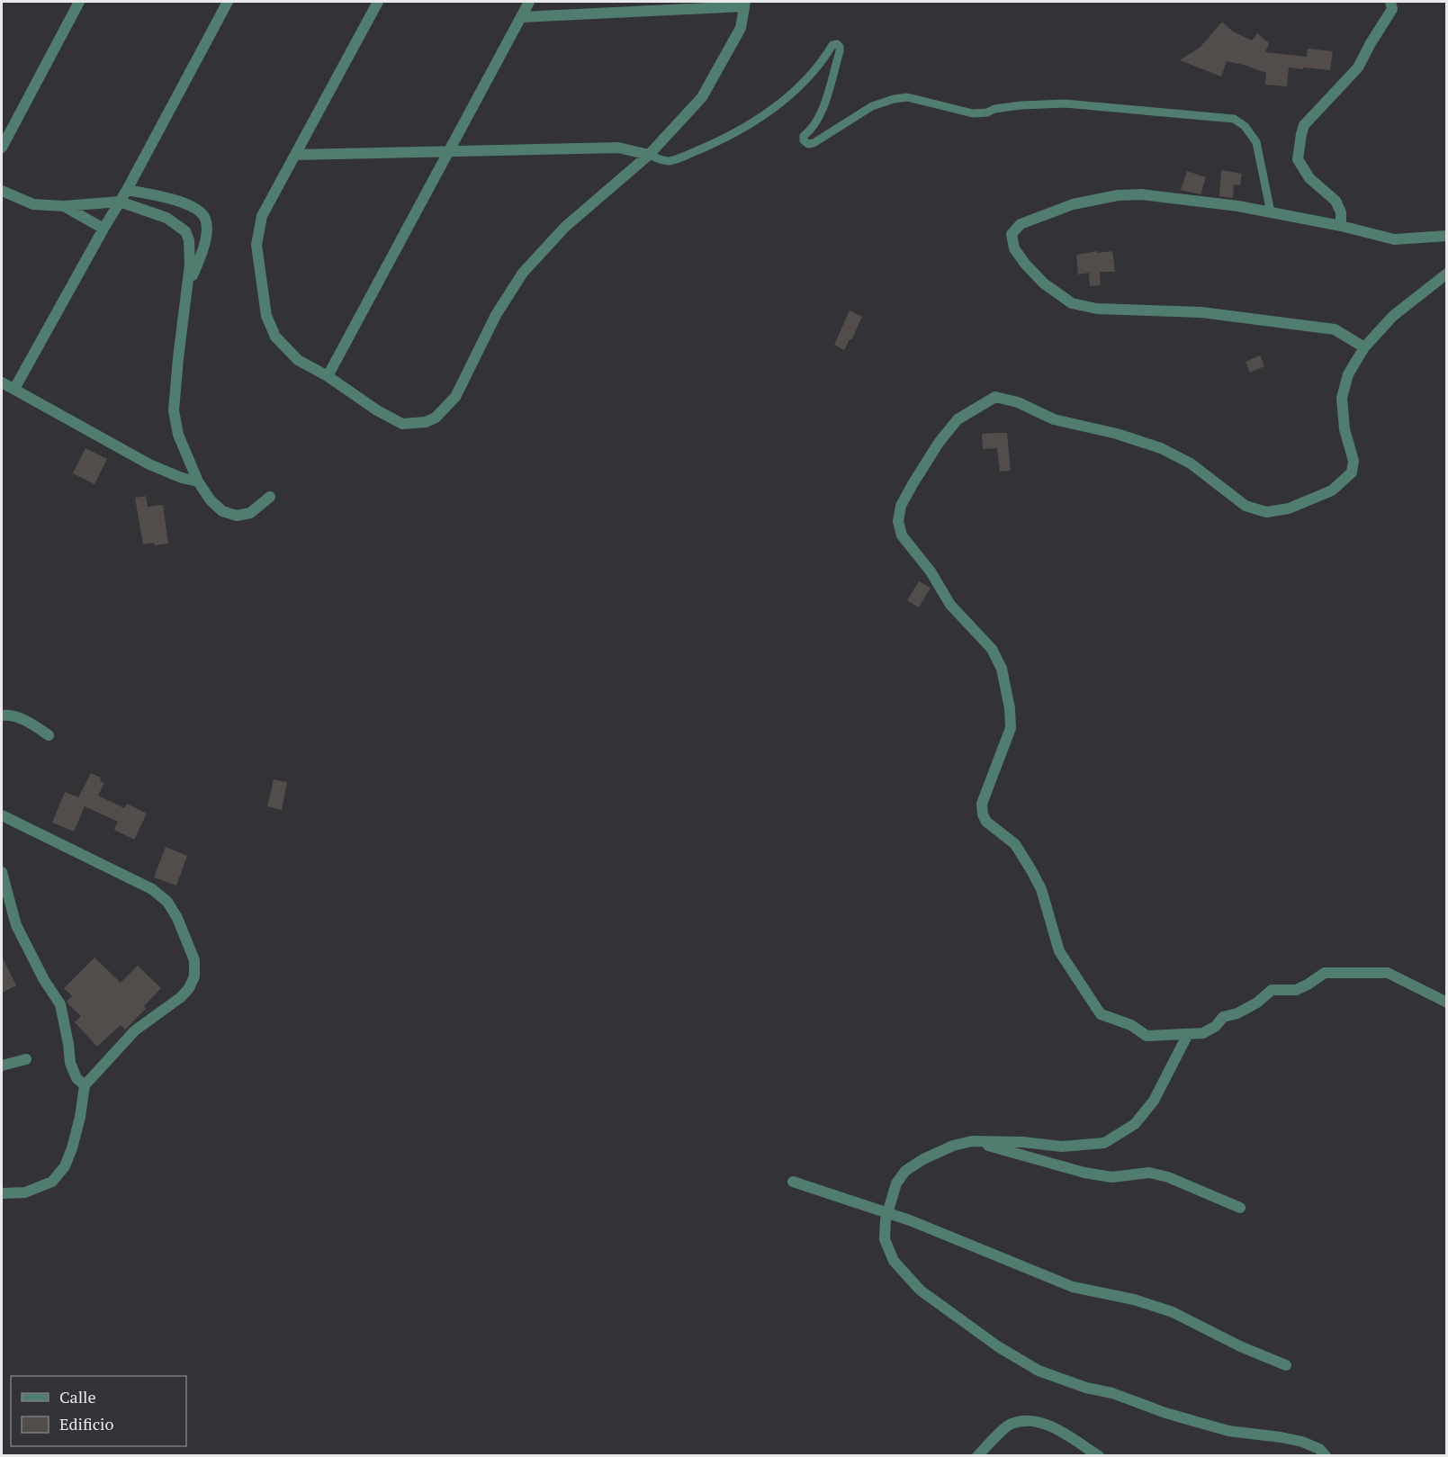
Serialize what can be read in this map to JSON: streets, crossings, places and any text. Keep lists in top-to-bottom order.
{
  "legend": ["Calle", "Edificio"]
}
